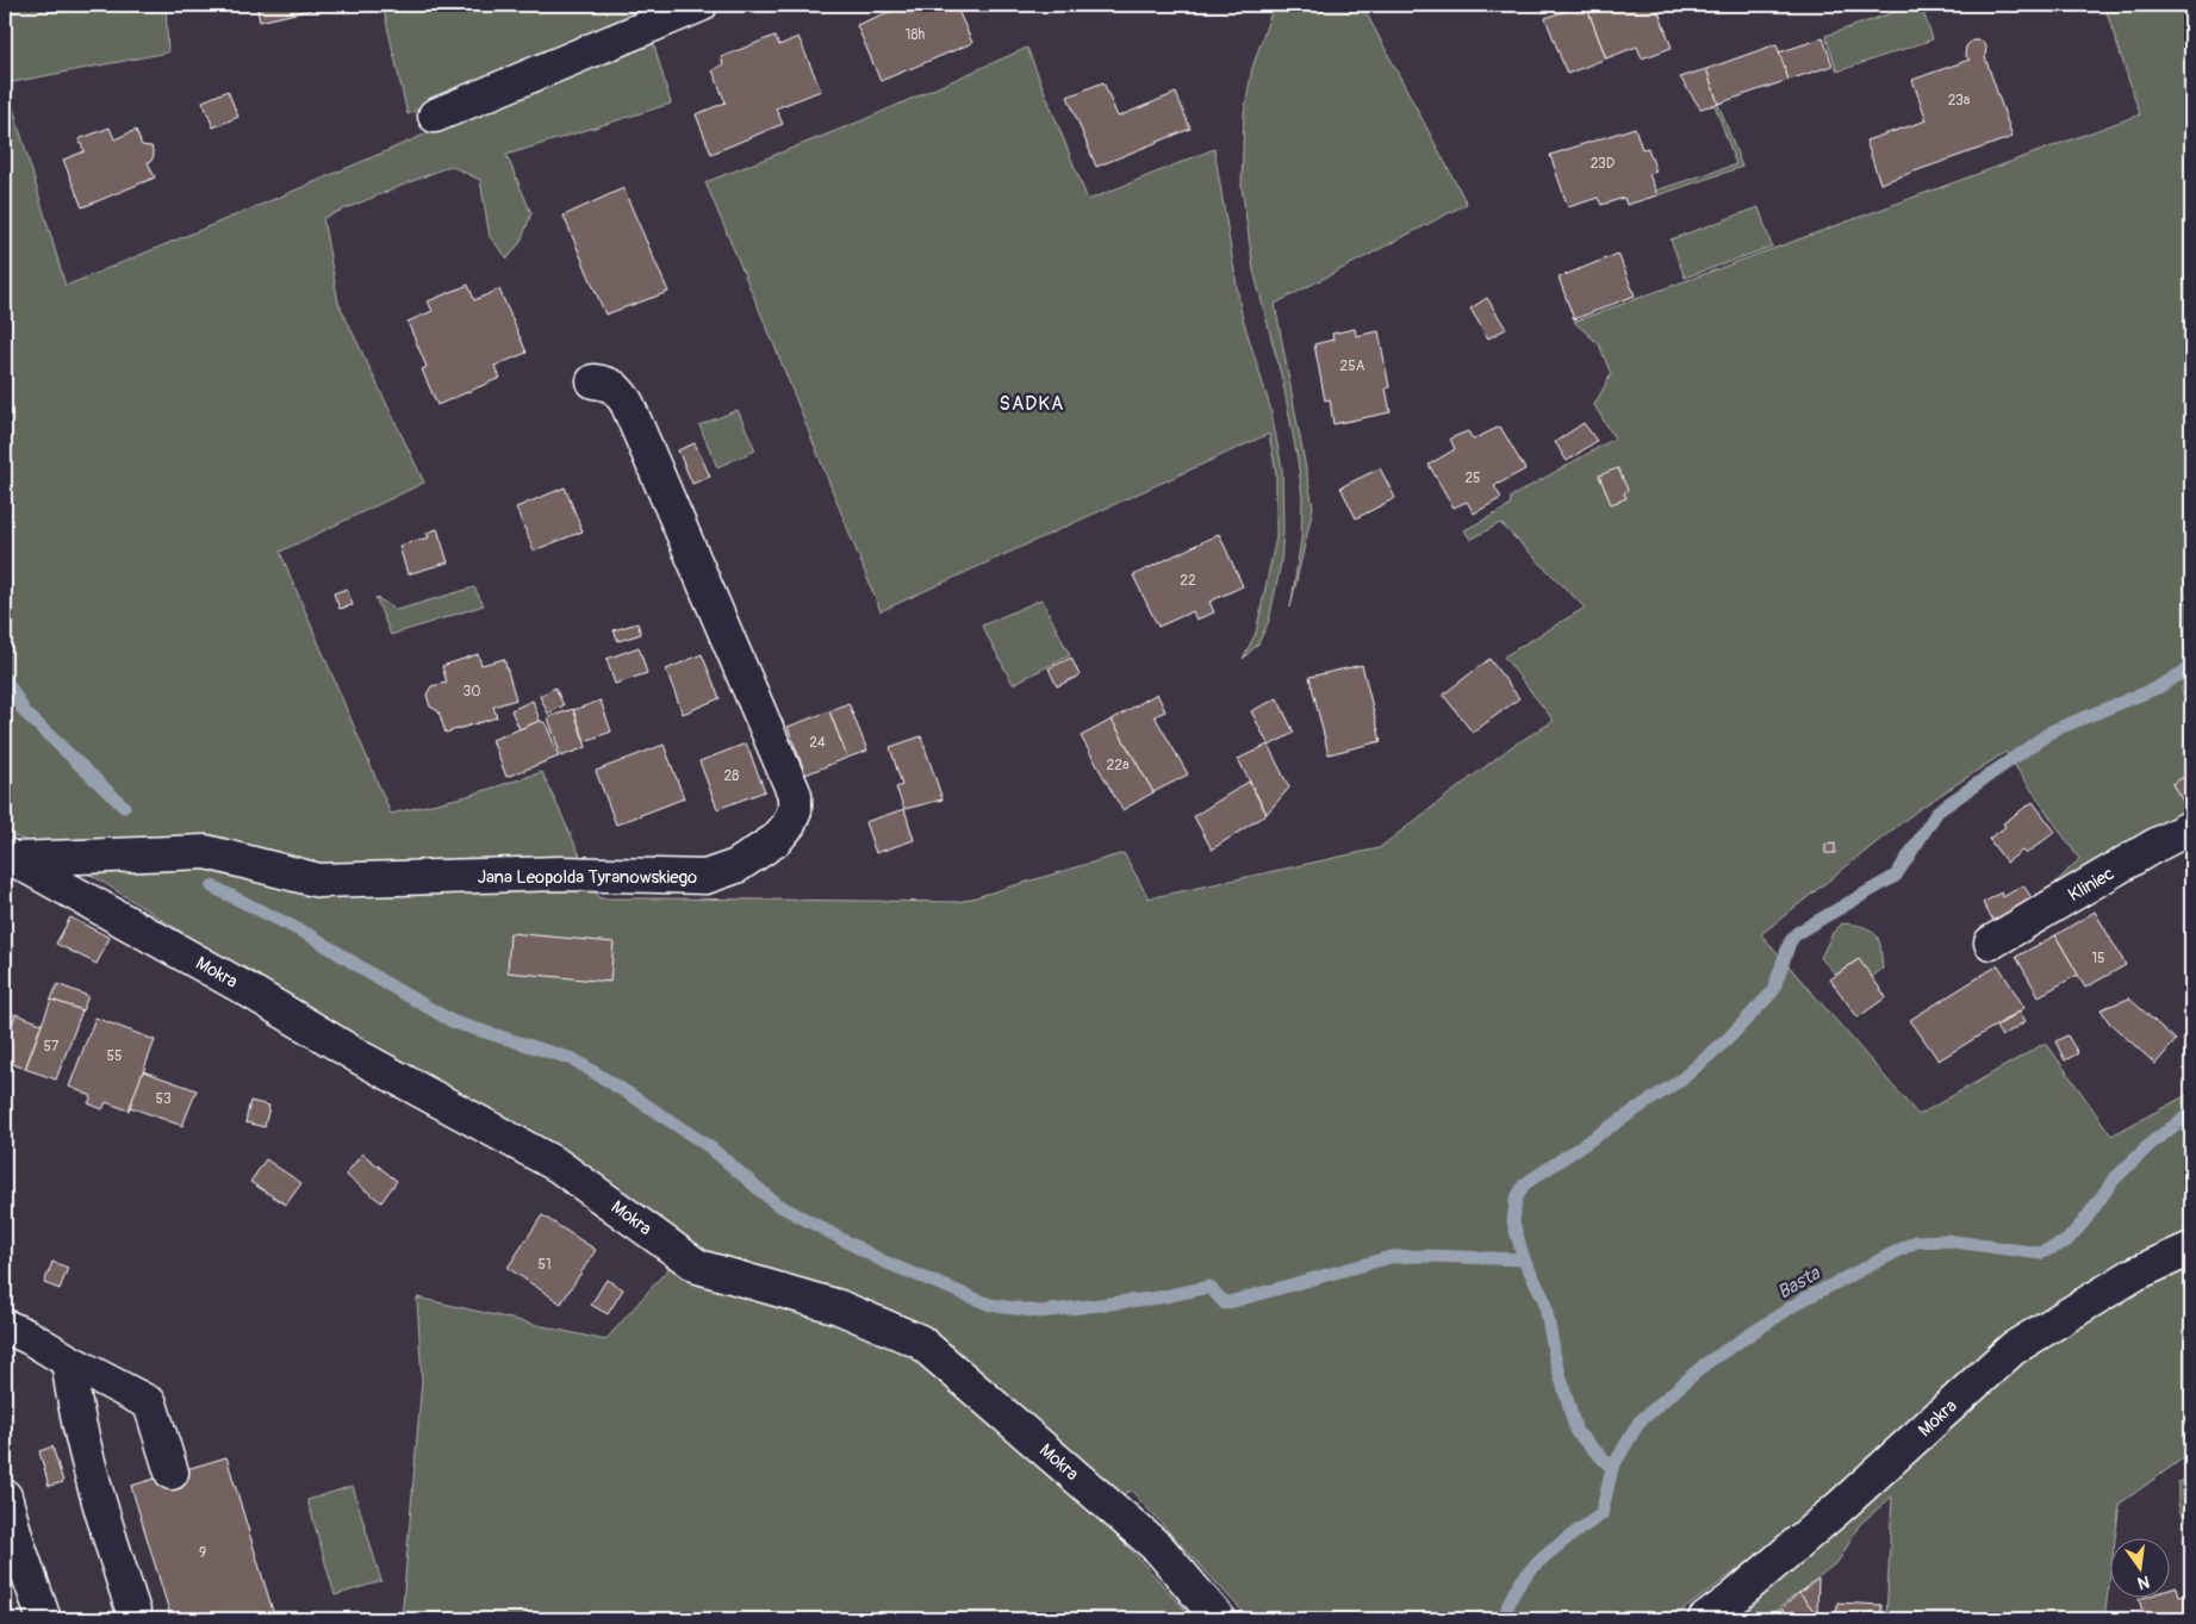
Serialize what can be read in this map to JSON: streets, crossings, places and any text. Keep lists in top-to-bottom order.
{
  "streets": {
    "street": ["Jana Leopolda Tyranowskiego", "Kliniec", "Mokra"]
  },
  "crossings": [
    ["Jana Leopolda Tyranowskiego", "Mokra"]
  ],
  "districts": ["SADKA"],
  "water": ["Basta"],
  "house_numbers": [
    "18h",
    "23a",
    "23D",
    "25A",
    "25",
    "22",
    "30",
    "24",
    "22a",
    "28",
    "15",
    "57",
    "55",
    "53",
    "51",
    "9"
  ],
  "north": "bottom"
}
